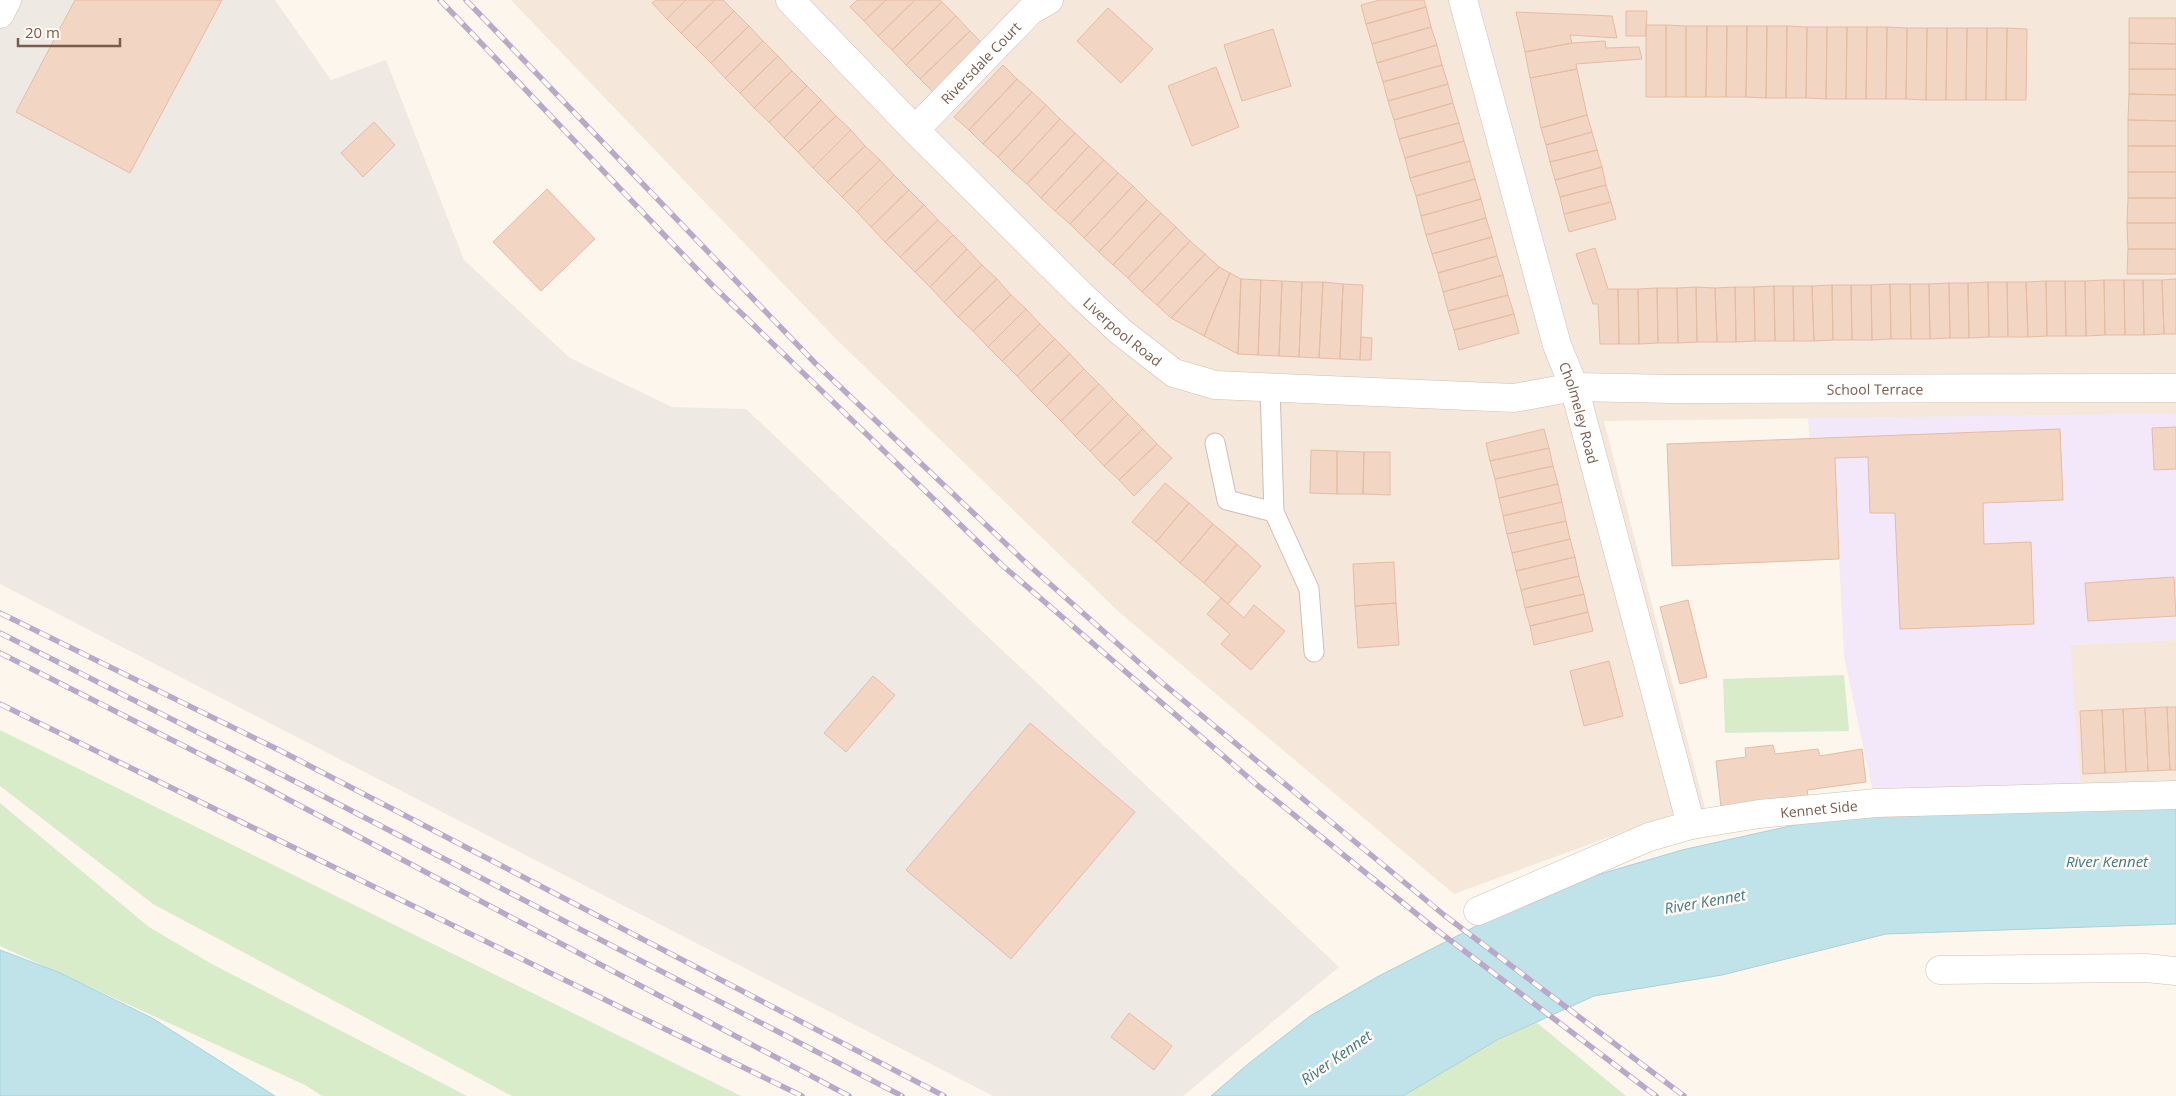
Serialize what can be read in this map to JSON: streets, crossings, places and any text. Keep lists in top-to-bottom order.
{
  "streets": {
    "street": [
      "Riversdale Court",
      "Liverpool Road",
      "School Terrace",
      "Cholmeley Road",
      "Kennet Side"
    ]
  },
  "crossings": [
    ["Riversdale Court", "Liverpool Road"],
    ["Liverpool Road", "School Terrace"],
    ["Liverpool Road", "Cholmeley Road"],
    ["School Terrace", "Cholmeley Road"],
    ["Cholmeley Road", "Kennet Side"]
  ],
  "water": ["River Kennet"],
  "scale_bar": "20 m"
}
